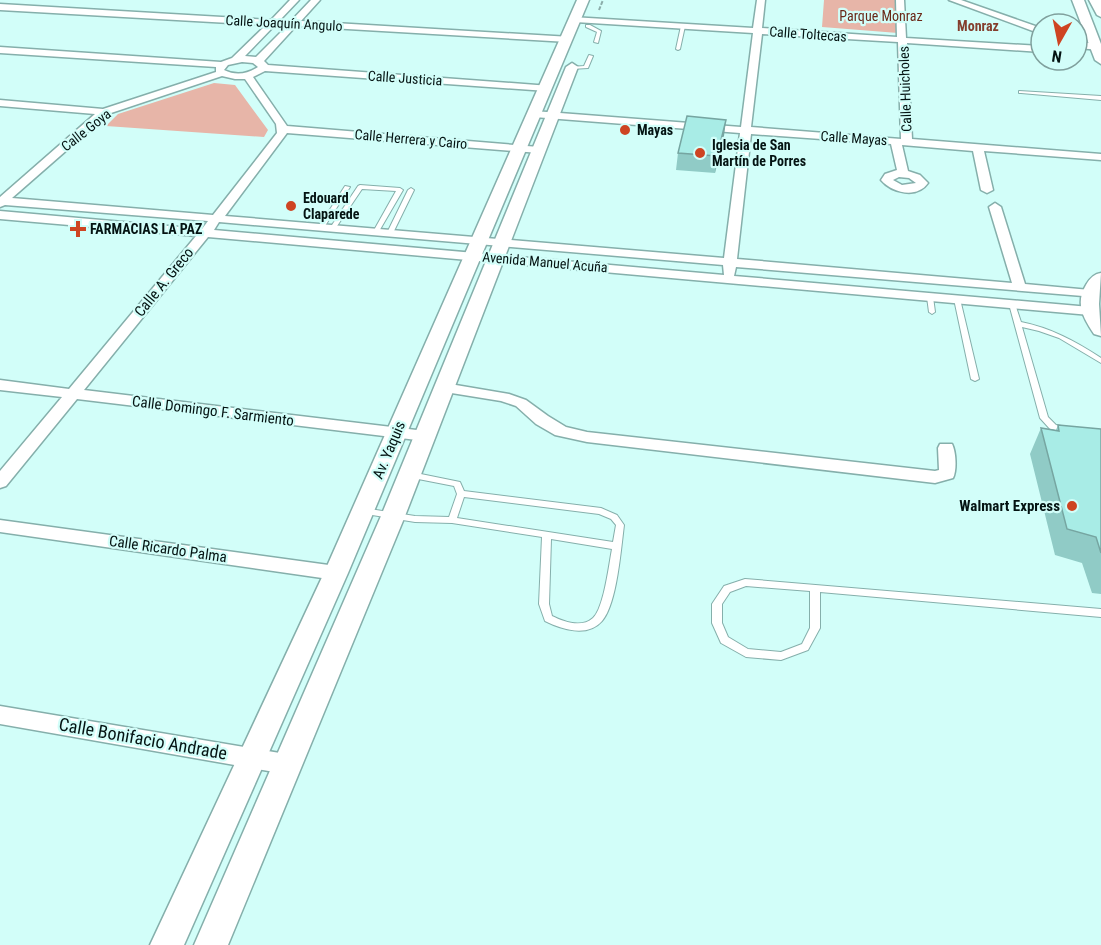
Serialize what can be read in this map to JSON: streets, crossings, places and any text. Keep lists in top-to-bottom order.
{
  "streets": {
    "street": [
      "Calle Joaquín Angulo",
      "Calle Toltecas",
      "Calle Justicia",
      "Calle Huicholes",
      "Calle Goya",
      "Calle Mayas",
      "Calle Herrera y Cairo",
      "Avenida Manuel Acuña",
      "Calle A. Greco",
      "Calle Domingo F. Sarmiento",
      "Av. Yaquis",
      "Calle Ricardo Palma",
      "Calle Bonifacio Andrade"
    ]
  },
  "crossings": [
    ["Calle Joaquín Angulo", "Calle Toltecas"],
    ["Calle Joaquín Angulo", "Av. Yaquis"],
    ["Calle Toltecas", "Calle Huicholes"],
    ["Calle Toltecas", "Av. Yaquis"],
    ["Calle Justicia", "Calle Goya"],
    ["Calle Justicia", "Calle Mayas"],
    ["Calle Justicia", "Av. Yaquis"],
    ["Calle Huicholes", "Calle Mayas"],
    ["Calle Goya", "Avenida Manuel Acuña"],
    ["Calle Mayas", "Av. Yaquis"],
    ["Calle Herrera y Cairo", "Calle A. Greco"],
    ["Calle Herrera y Cairo", "Av. Yaquis"],
    ["Avenida Manuel Acuña", "Calle A. Greco"],
    ["Avenida Manuel Acuña", "Av. Yaquis"],
    ["Calle A. Greco", "Calle Domingo F. Sarmiento"],
    ["Calle Domingo F. Sarmiento", "Av. Yaquis"],
    ["Av. Yaquis", "Calle Ricardo Palma"],
    ["Av. Yaquis", "Calle Bonifacio Andrade"]
  ],
  "districts": ["Monraz"],
  "parks": ["Parque Monraz"],
  "places": {
    "other": [
      "Mayas",
      "Iglesia de San Martín de Porres",
      "Edouard Claparede",
      "Walmart Express"
    ],
    "health": ["FARMACIAS LA PAZ"]
  },
  "north": "bottom"
}
